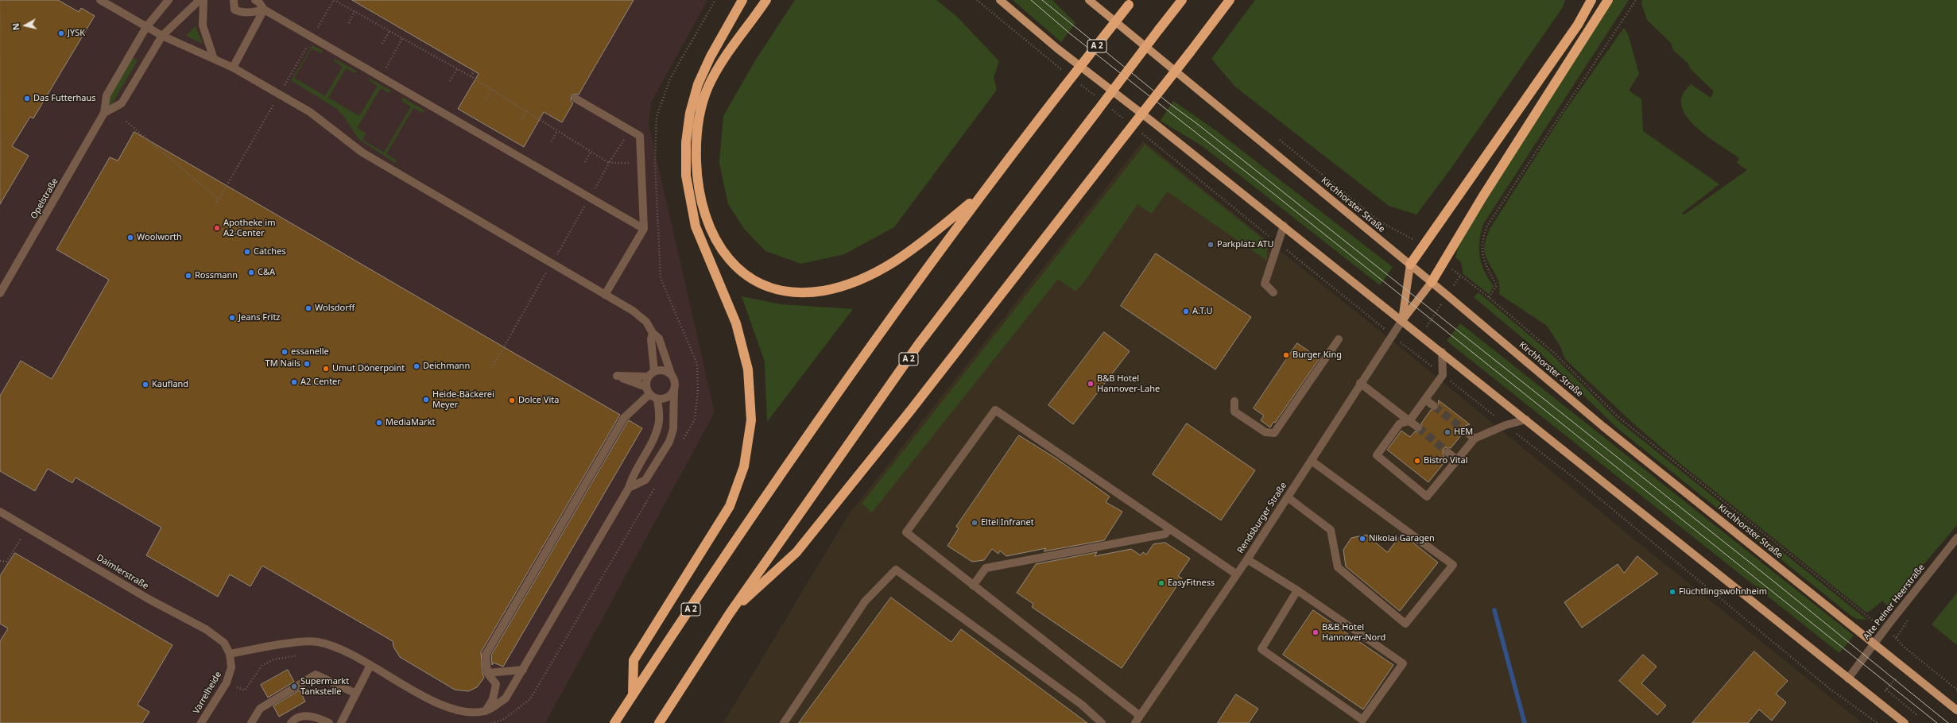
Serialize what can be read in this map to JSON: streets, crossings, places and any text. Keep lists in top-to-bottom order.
{
  "streets": {
    "highway": ["A 2"],
    "main road": ["Kirchhorster Straße"],
    "street": [
      "Opelstraße",
      "Rendsburger Straße",
      "Daimlerstraße",
      "Alte Peiner Heerstraße",
      "Varrelheide"
    ]
  },
  "crossings": [
    ["Kirchhorster Straße", "Alte Peiner Heerstraße"],
    ["Daimlerstraße", "Varrelheide"]
  ],
  "places": [
    "JYSK",
    "Das Futterhaus",
    "Apotheke im A2-Center",
    "Woolworth",
    "Parkplatz ATU",
    "Catches",
    "C&A",
    "Rossmann",
    "Wolsdorff",
    "A.T.U",
    "Jeans Fritz",
    "essanelle",
    "Burger King",
    "TM Nails",
    "Deichmann",
    "Umut Dönerpoint",
    "A2 Center",
    "B&B Hotel Hannover-Lahe",
    "Kaufland",
    "Heide-Bäckerei Meyer",
    "Dolce Vita",
    "MediaMarkt",
    "HEM",
    "Bistro Vital",
    "Eltel Infranet",
    "Nikolai Garagen",
    "EasyFitness",
    "Flüchtlingswohnheim",
    "B&B Hotel Hannover-Nord",
    "Supermarkt Tankstelle"
  ],
  "north": "left"
}
